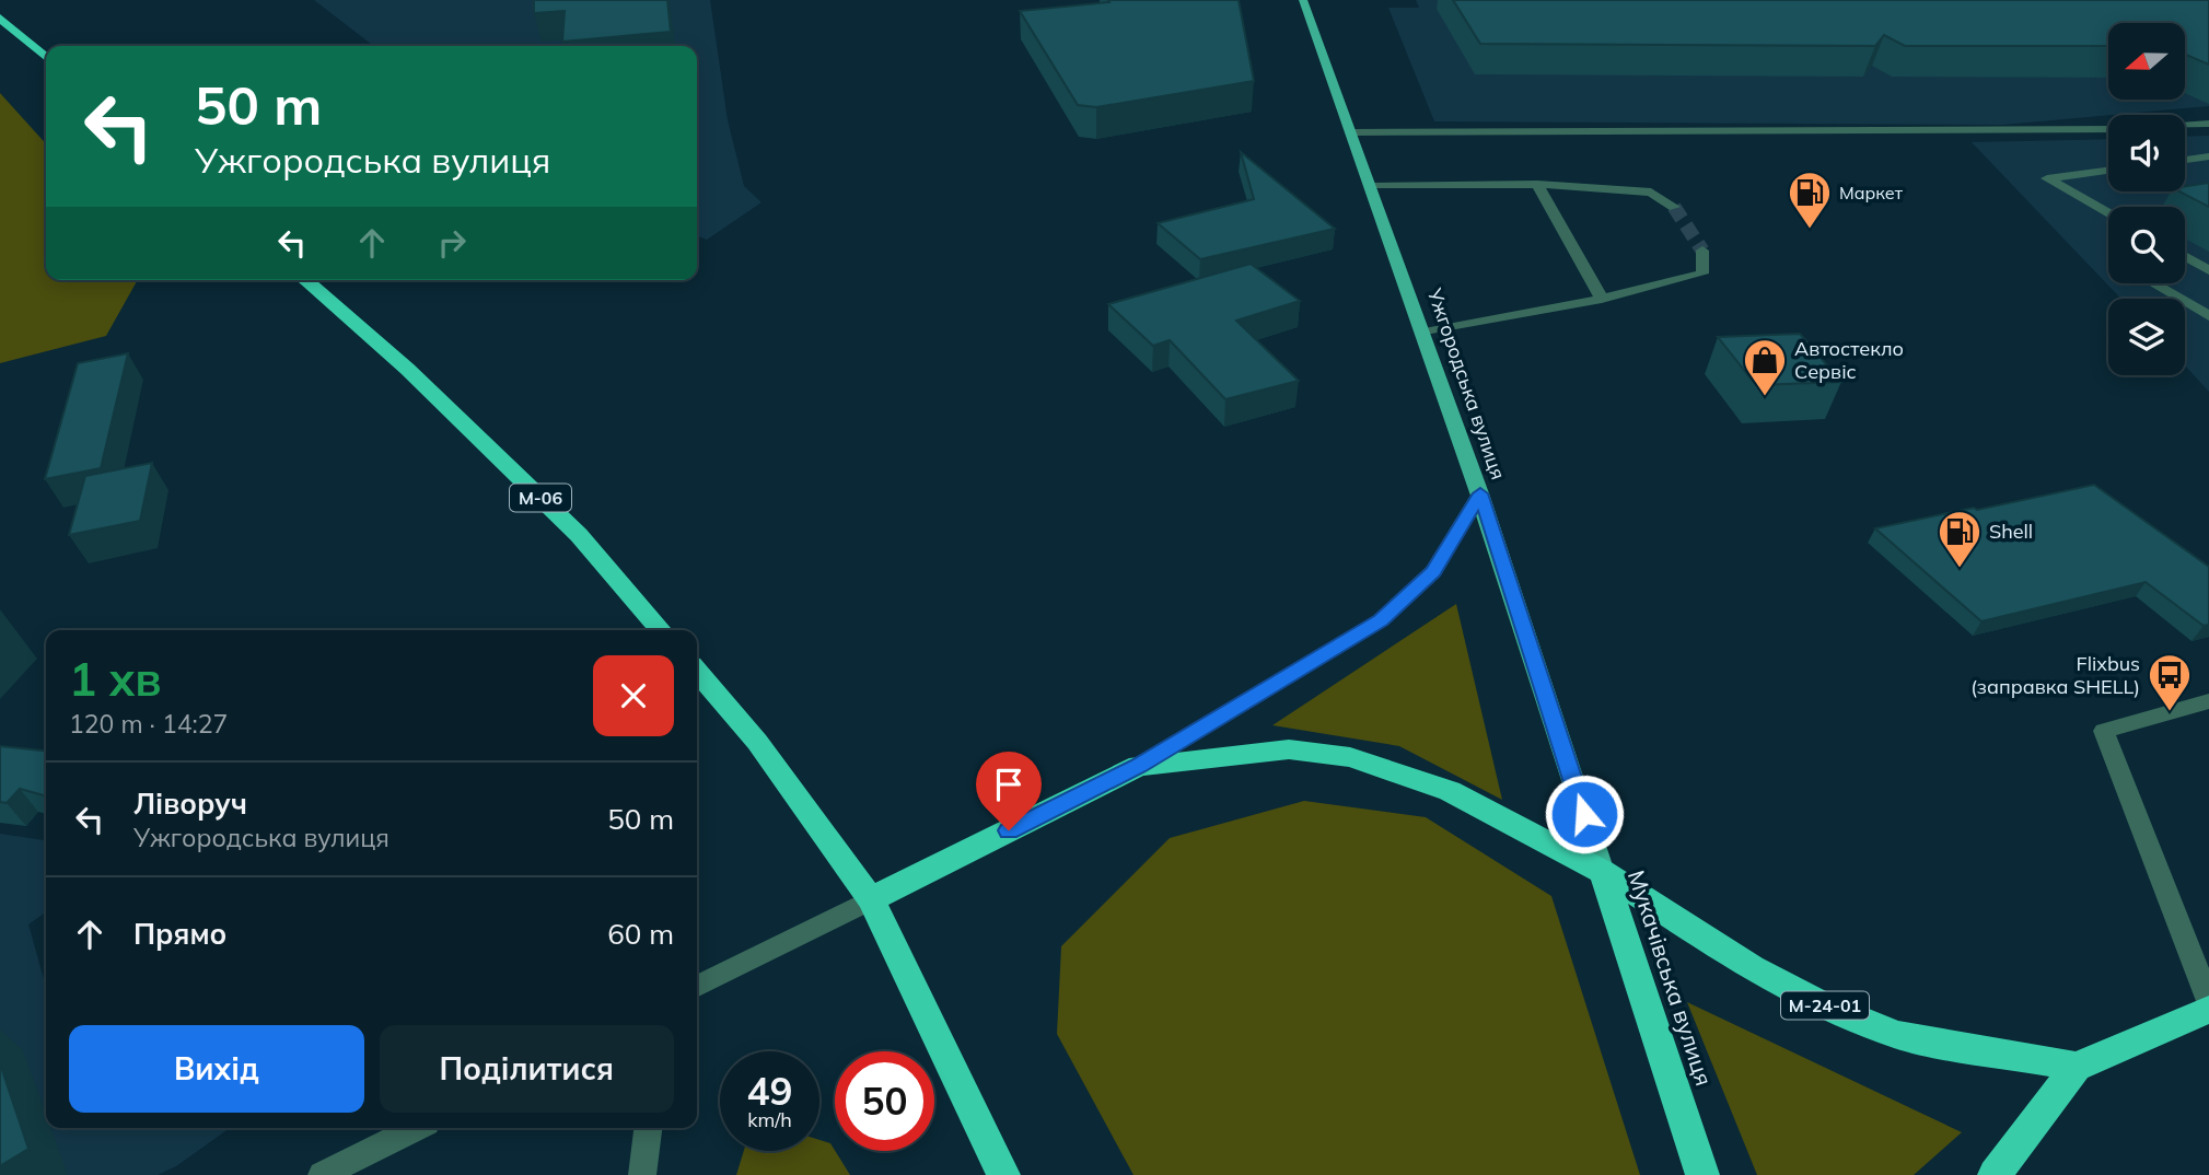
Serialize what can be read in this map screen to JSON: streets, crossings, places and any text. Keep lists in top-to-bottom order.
{
  "streets": {
    "highway": ["М-06", "Мукачівська вулиця", "М-24-01"],
    "main road": ["Ужгородська вулиця"]
  },
  "crossings": [
    ["Ужгородська вулиця", "Мукачівська вулиця"],
    ["Ужгородська вулиця", "М-24-01"],
    ["Мукачівська вулиця", "М-24-01"]
  ],
  "places": {
    "fuel station": ["Маркет", "Shell"],
    "shop": ["Автостекло Сервіс"],
    "bus stop": ["Flixbus (заправка SHELL)"]
  },
  "north": "left",
  "page": {
    "turn": ["50 m", "Ужгородська вулиця"],
    "heading": ["1 хв", "120 m · 14:27"],
    "list": [
      {
        "name": "Ліворуч",
        "note": "Ужгородська вулиця",
        "value": "50 m"
      },
      {
        "name": "Прямо",
        "value": "60 m"
      }
    ],
    "buttons": ["Вихід", "Поділитися"],
    "speed": "49 km/h",
    "limit": "50"
  }
}
